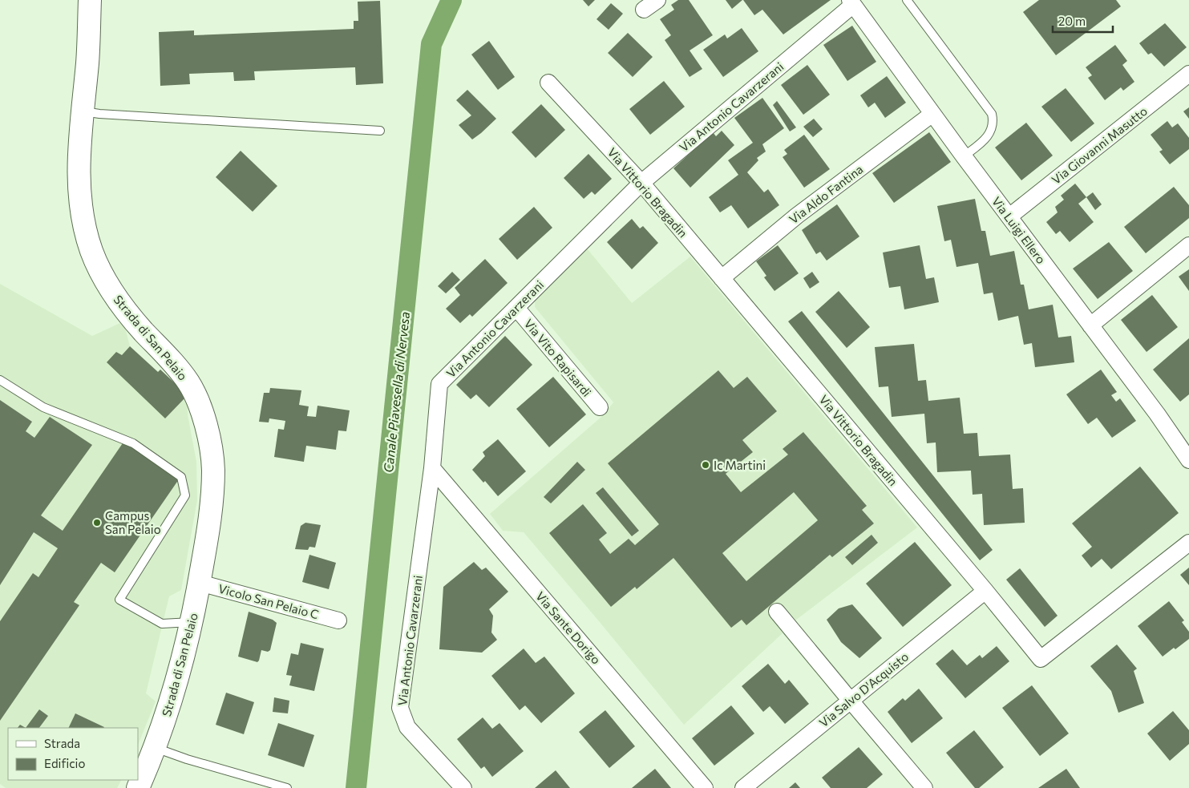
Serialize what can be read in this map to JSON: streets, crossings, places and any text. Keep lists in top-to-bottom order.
{
  "streets": {
    "street": [
      "Via Antonio Cavarzerani",
      "Via Giovanni Masutto",
      "Via Vittorio Bragadin",
      "Via Aldo Fantina",
      "Via Luigi Ellero",
      "Strada di San Pelaio",
      "Via Vito Rapisardi",
      "Vicolo San Pelaio C",
      "Via Sante Dorigo",
      "Via Salvo D'Acquisto"
    ]
  },
  "crossings": [
    ["Via Antonio Cavarzerani", "Via Vittorio Bragadin"],
    ["Via Antonio Cavarzerani", "Via Luigi Ellero"],
    ["Via Antonio Cavarzerani", "Via Vito Rapisardi"],
    ["Via Antonio Cavarzerani", "Via Sante Dorigo"],
    ["Via Giovanni Masutto", "Via Luigi Ellero"],
    ["Via Vittorio Bragadin", "Via Aldo Fantina"],
    ["Via Vittorio Bragadin", "Via Salvo D'Acquisto"],
    ["Via Aldo Fantina", "Via Luigi Ellero"],
    ["Strada di San Pelaio", "Vicolo San Pelaio C"]
  ],
  "water": ["Canale Piavesella di Nervesa"],
  "places": ["Ic Martini", "Campus San Pelaio"],
  "legend": ["Strada", "Edificio"],
  "scale_bar": "20 m"
}
